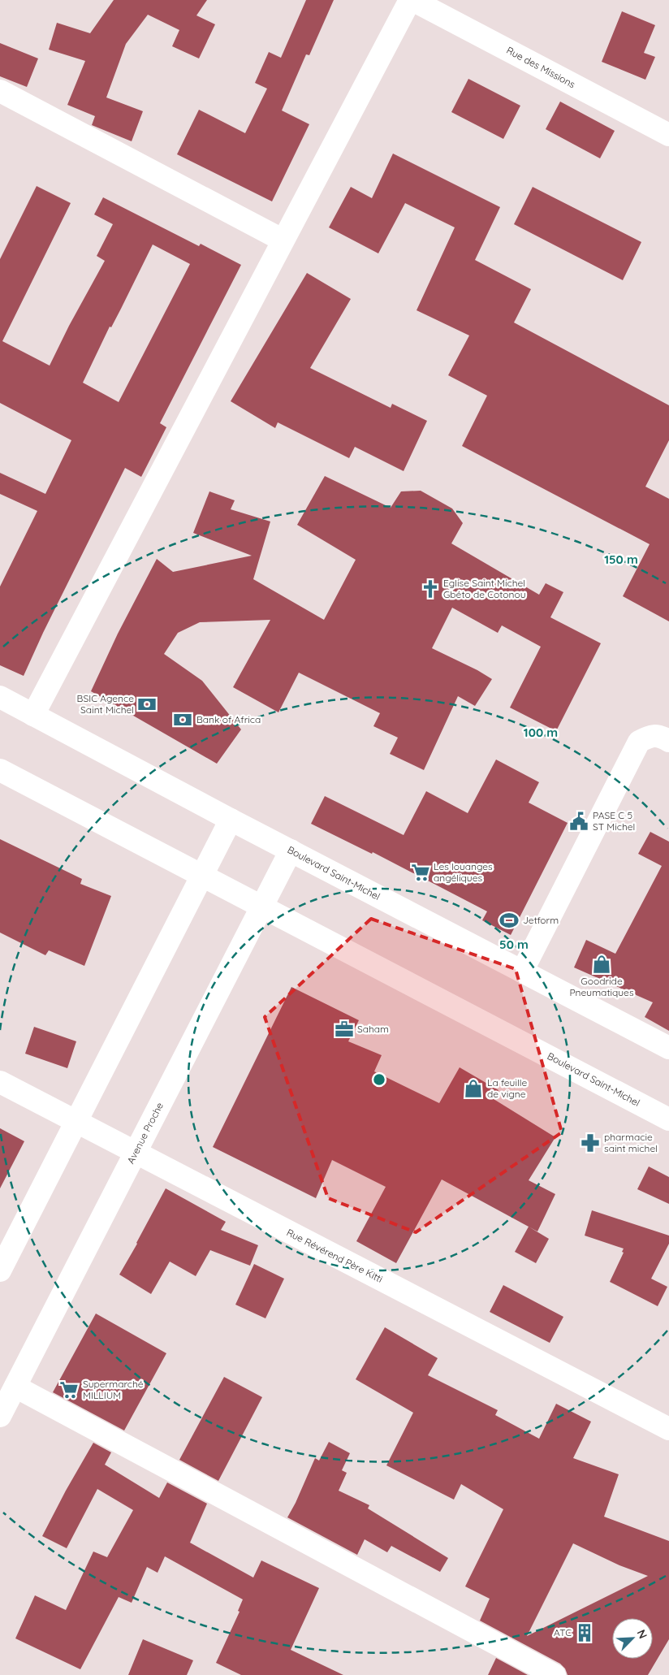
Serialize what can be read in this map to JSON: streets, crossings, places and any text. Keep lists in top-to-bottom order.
{
  "streets": {
    "street": [
      "Rue des Missions",
      "Boulevard Saint-Michel",
      "Avenue Proche",
      "Rue Révérend Père Kitti"
    ]
  },
  "crossings": [
    ["Boulevard Saint-Michel", "Avenue Proche"],
    ["Avenue Proche", "Rue Révérend Père Kitti"]
  ],
  "places": {
    "church": ["Eglise Saint Michel Gbéto de Cotonou"],
    "bank": ["BSIC Agence Saint Michel", "Bank of Africa"],
    "public building": ["PASE C 5 ST Michel"],
    "supermarket": ["Les louanges angéliques", "Supermarché MILLIUM"],
    "sports": ["Jetform"],
    "shop": ["Goodride Pneumatiques", "La feuille de vigne"],
    "office": ["Saham"],
    "pharmacy": ["pharmacie saint michel"],
    "building": ["ATC"]
  },
  "north": "top right",
  "rings": ["150 m", "100 m", "50 m"]
}
